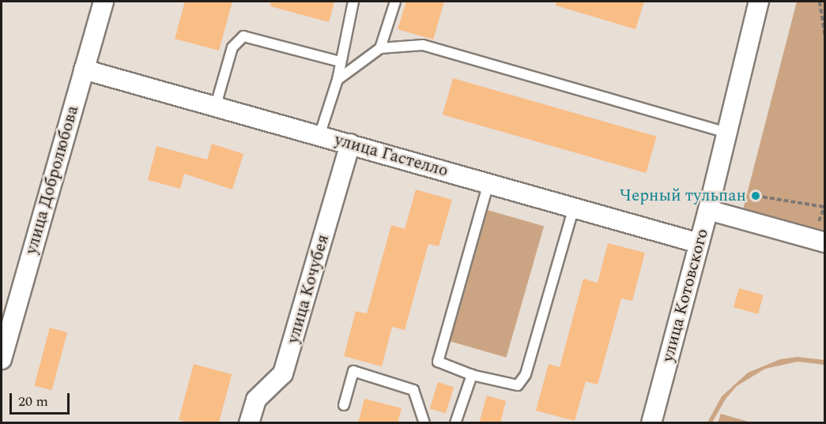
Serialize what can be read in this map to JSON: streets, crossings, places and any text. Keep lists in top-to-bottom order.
{
  "streets": {
    "street": [
      "улица Гастелло",
      "улица Добролюбова",
      "улица Кочубея",
      "улица Котовского"
    ]
  },
  "crossings": [
    ["улица Гастелло", "улица Добролюбова"],
    ["улица Гастелло", "улица Кочубея"],
    ["улица Гастелло", "улица Котовского"]
  ],
  "places": ["Черный тульпан"],
  "scale_bar": "20 m"
}
